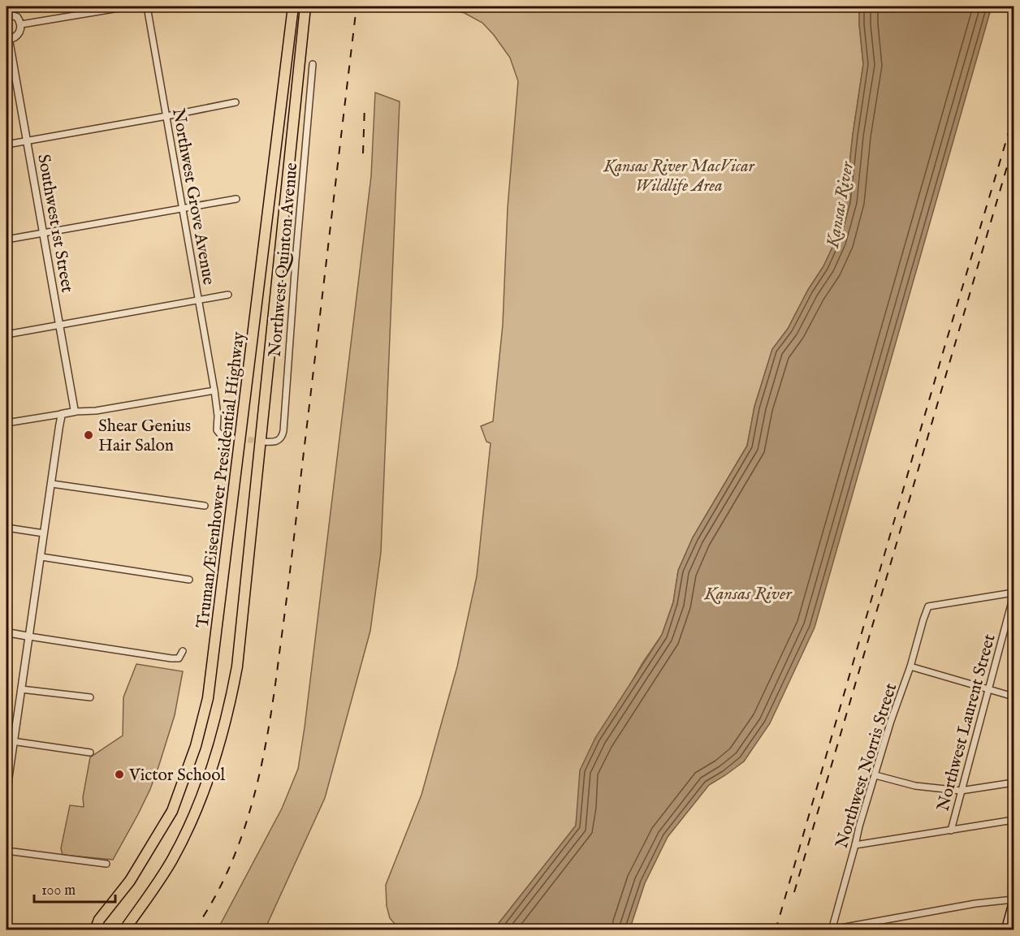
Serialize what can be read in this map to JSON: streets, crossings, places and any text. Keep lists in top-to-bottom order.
{
  "streets": {
    "highway": ["Truman/Eisenhower Presidential Highway"],
    "street": [
      "Northwest Grove Avenue",
      "Southwest 1st Street",
      "Northwest Quinton Avenue",
      "Northwest Laurent Street",
      "Northwest Norris Street"
    ]
  },
  "crossings": [
    ["Northwest Laurent Street", "Northwest Norris Street"]
  ],
  "water": ["Kansas River"],
  "parks": ["Kansas River MacVicar Wildlife Area"],
  "places": ["Shear Genius Hair Salon", "Victor School"],
  "scale_bar": "100 m"
}
